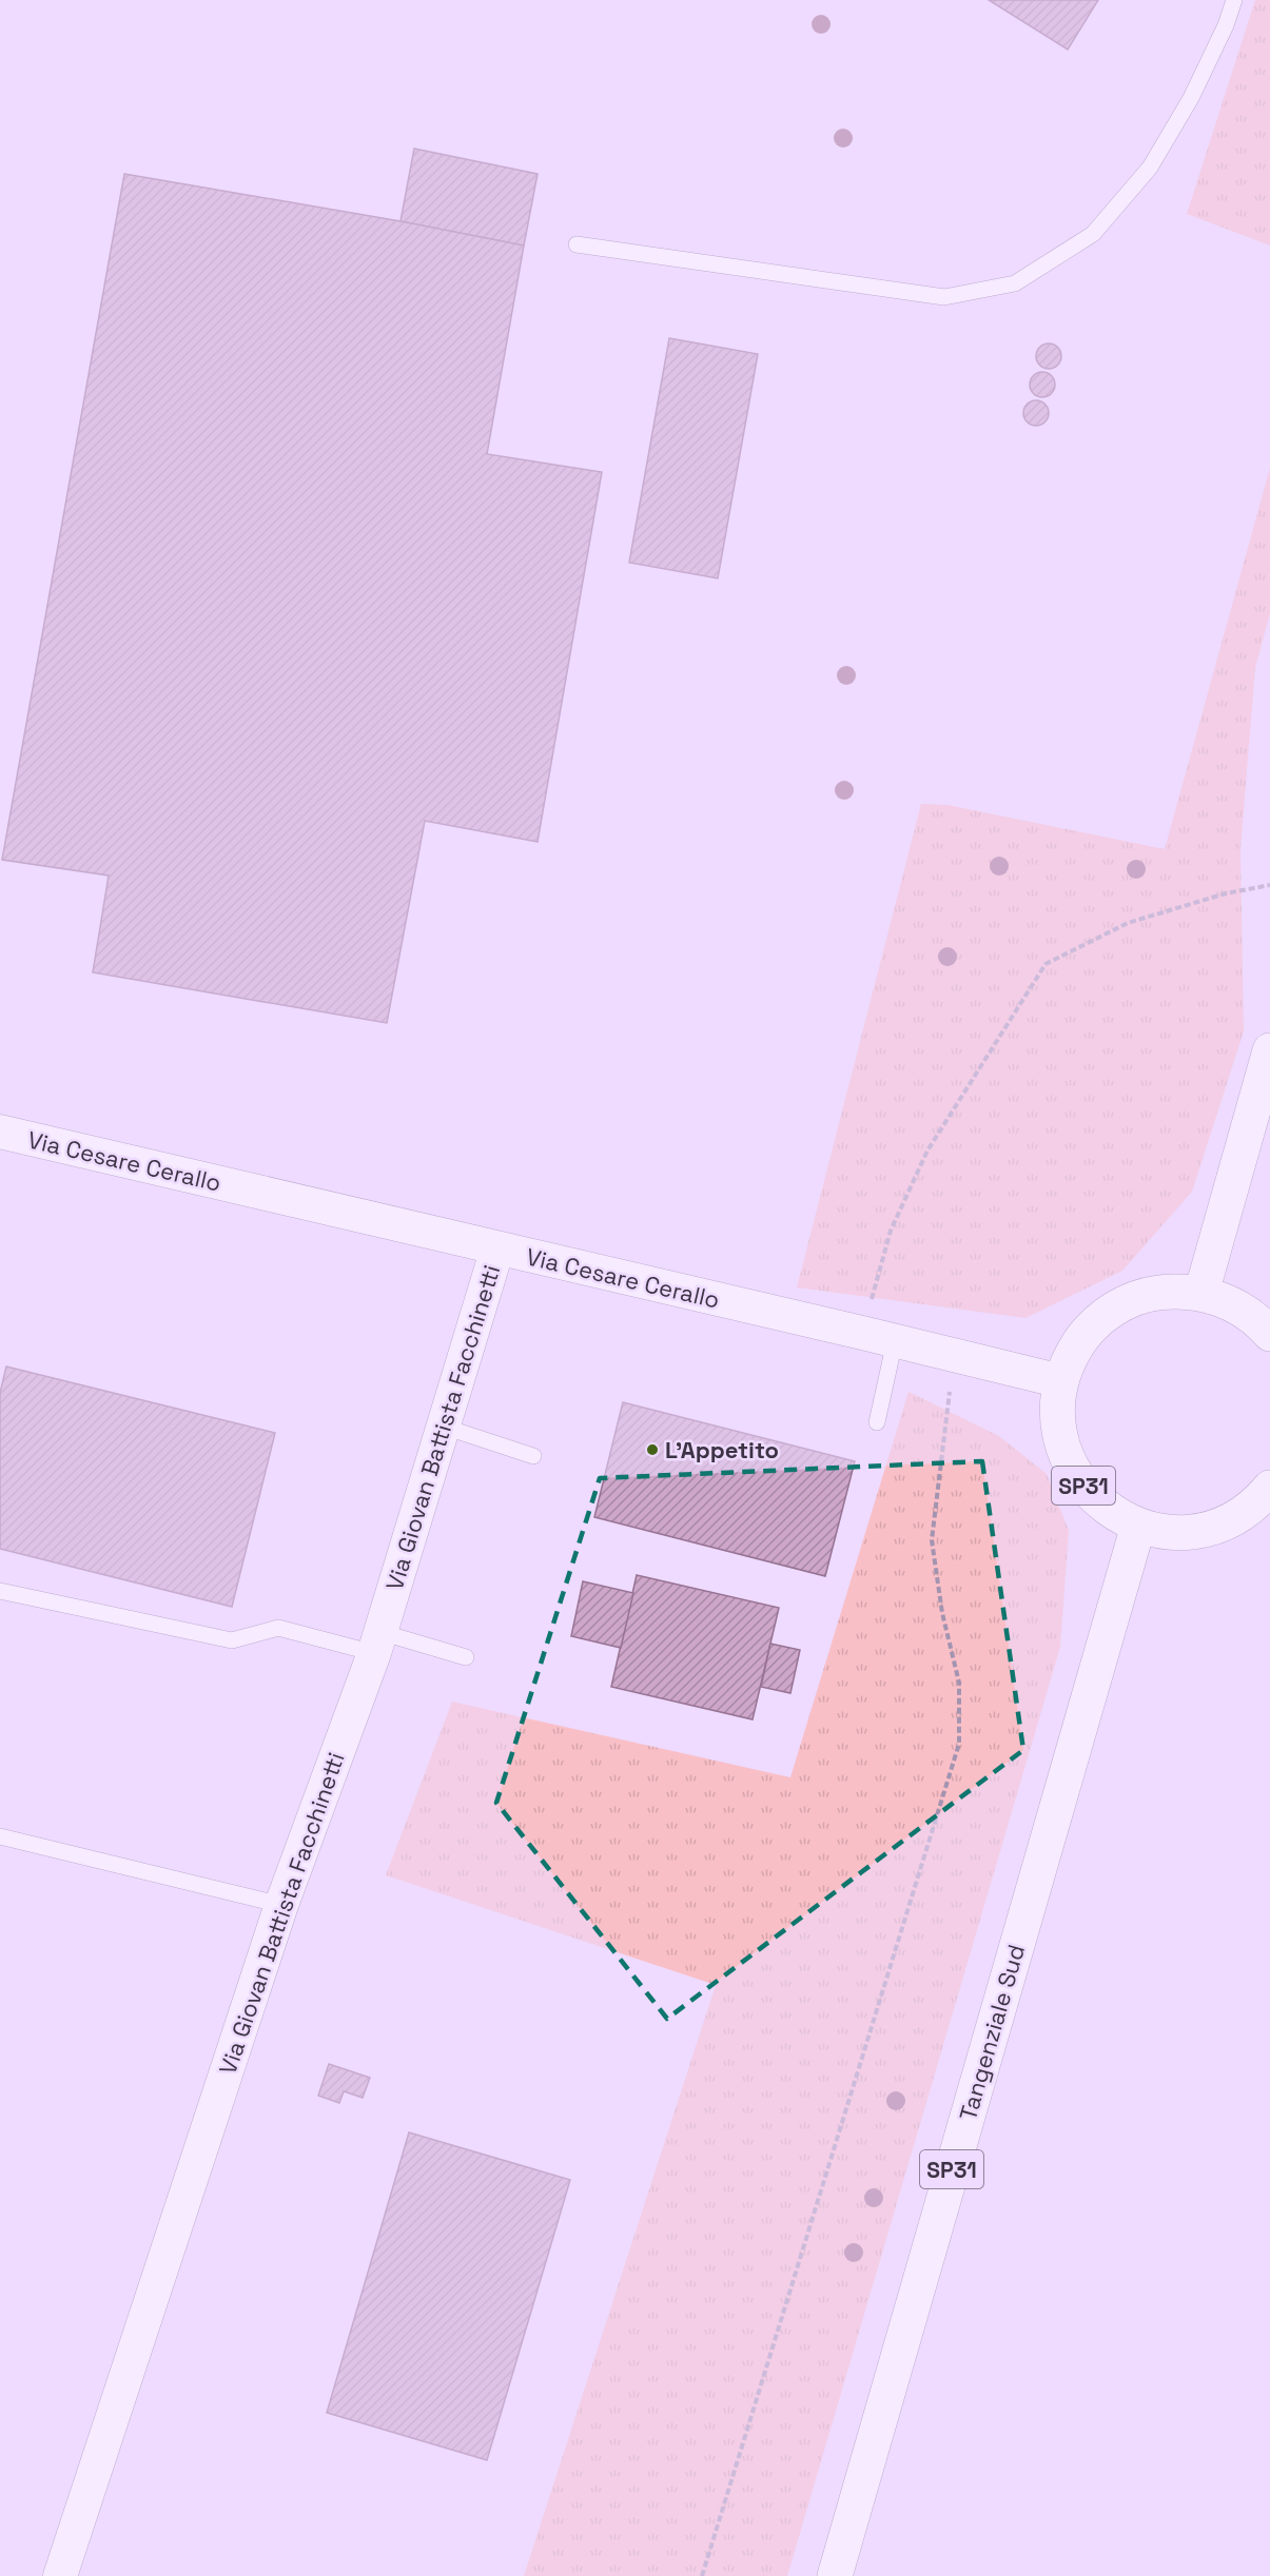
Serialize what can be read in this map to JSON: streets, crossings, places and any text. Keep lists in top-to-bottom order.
{
  "streets": {
    "main road": ["SP31", "Tangenziale Sud"],
    "street": ["Via Cesare Cerallo", "Via Giovan Battista Facchinetti"]
  },
  "crossings": [
    ["Via Cesare Cerallo", "Via Giovan Battista Facchinetti"],
    ["Via Cesare Cerallo", "SP31"],
    ["SP31", "Tangenziale Sud"]
  ],
  "places": ["L'Appetito"]
}
